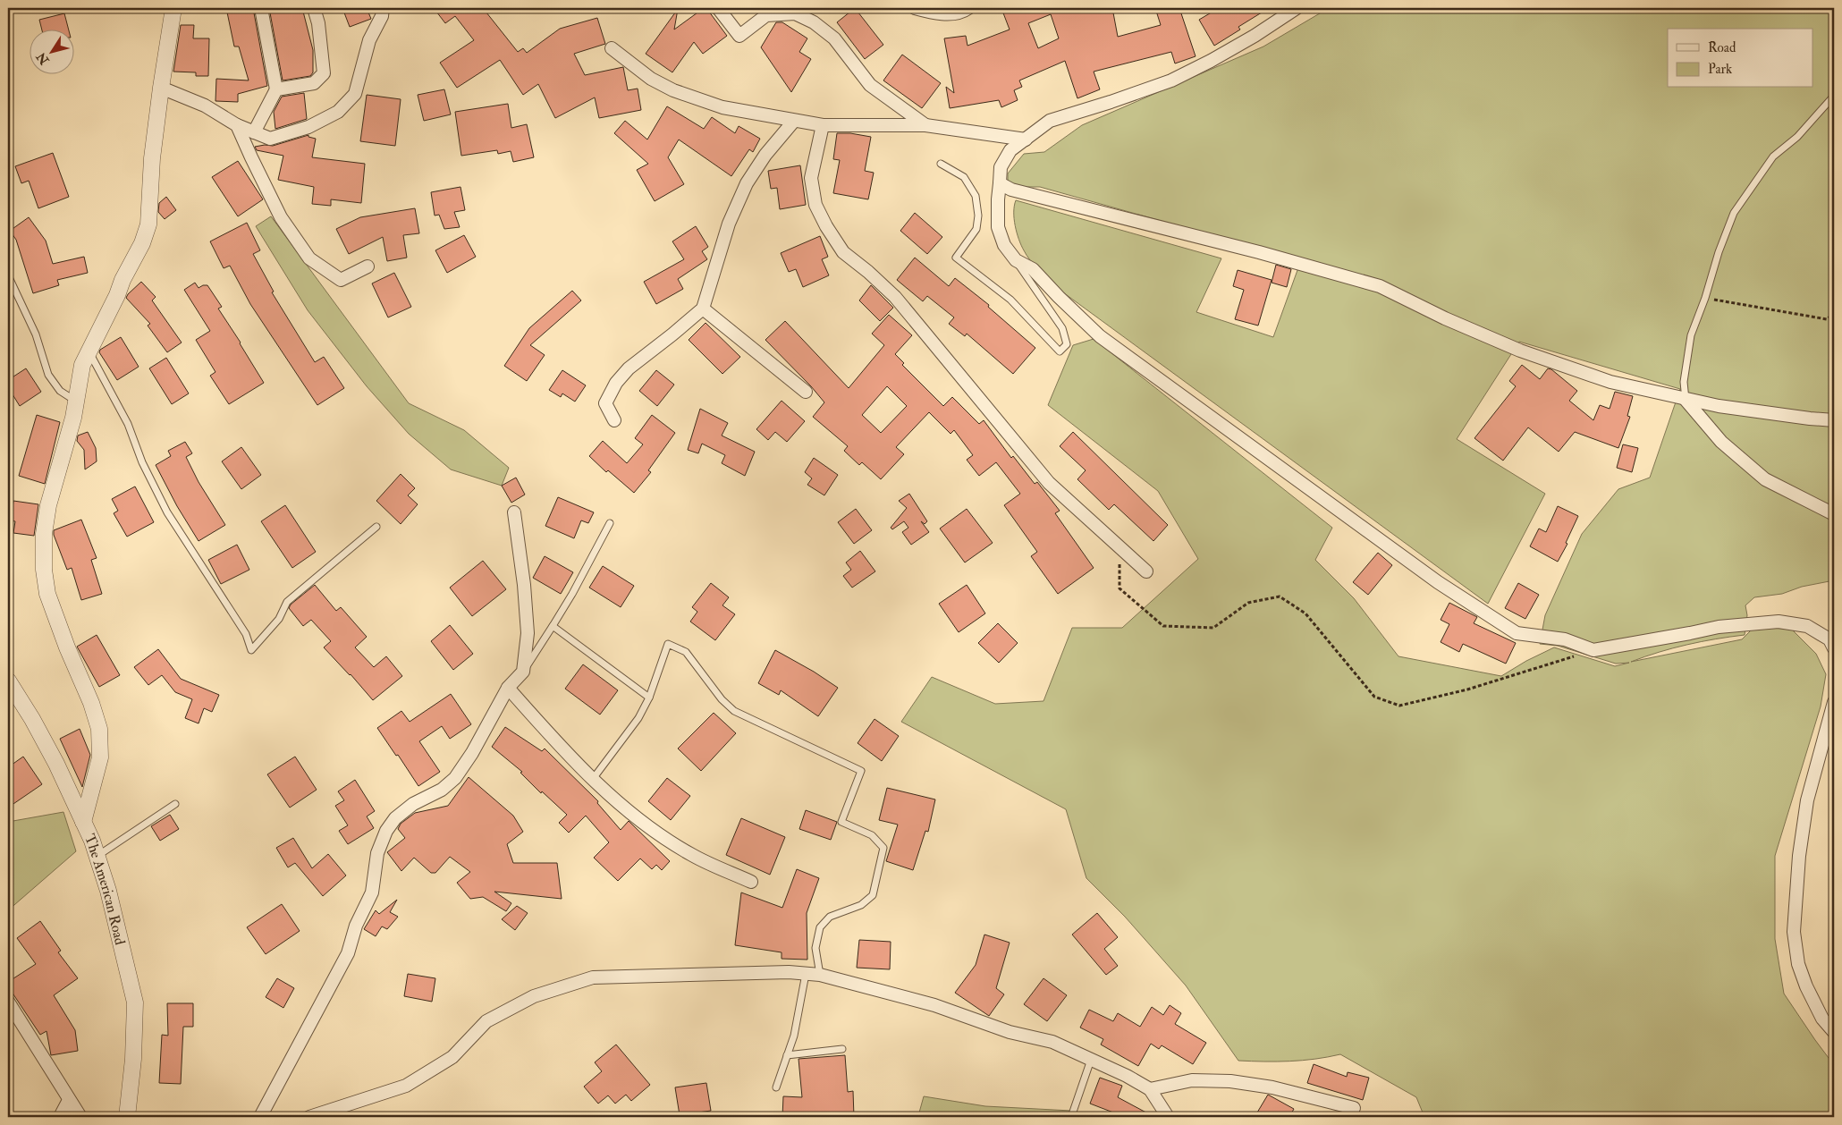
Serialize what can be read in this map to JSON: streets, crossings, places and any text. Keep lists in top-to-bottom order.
{
  "streets": {
    "street": ["The American Road"]
  },
  "legend": ["Road", "Park"],
  "north": "bottom left"
}
